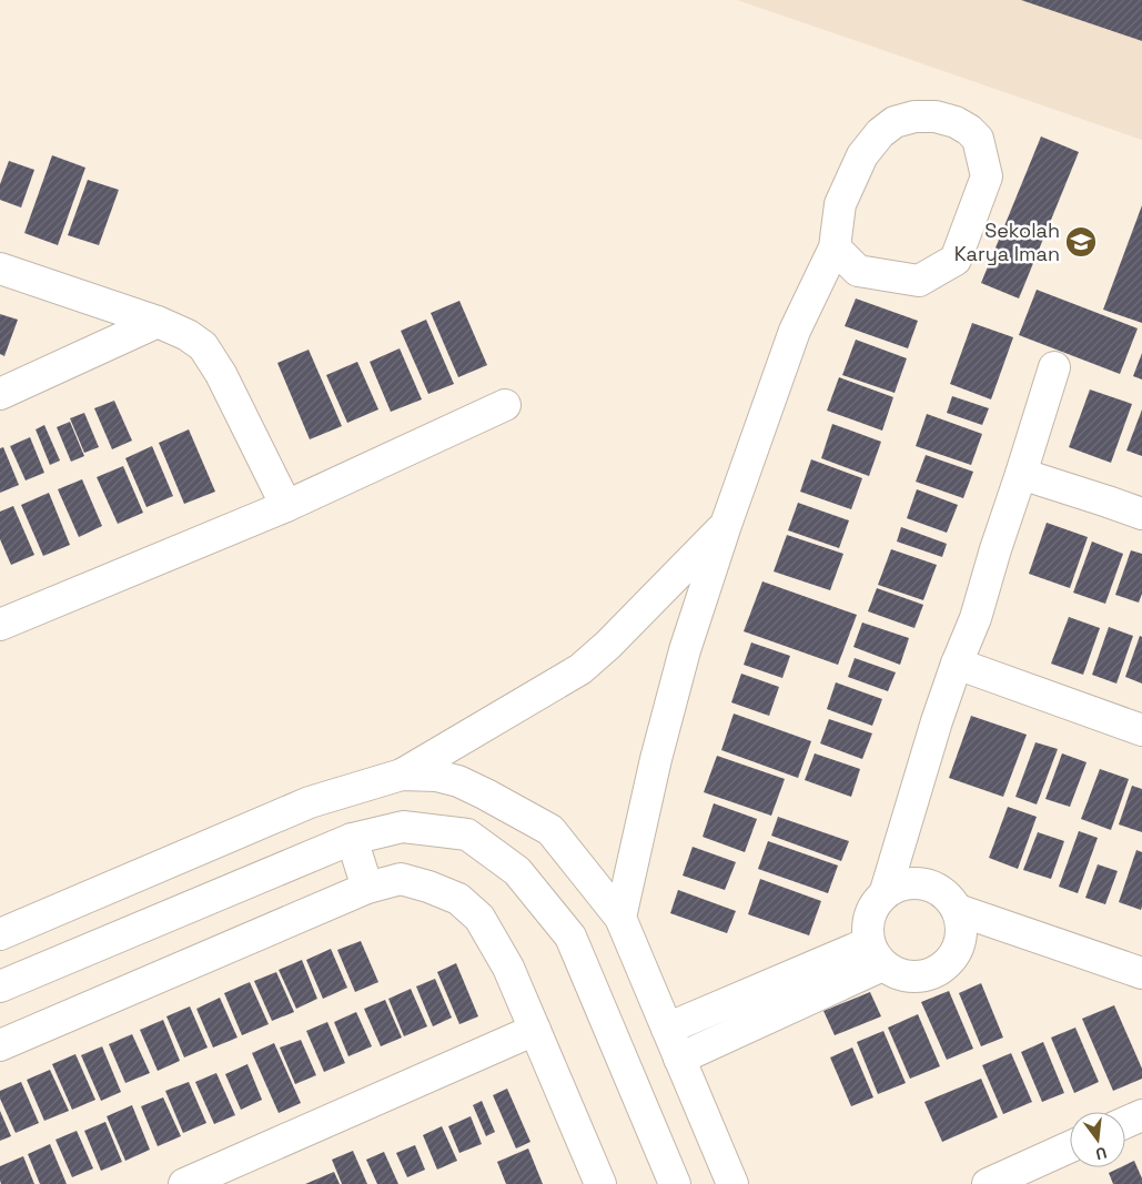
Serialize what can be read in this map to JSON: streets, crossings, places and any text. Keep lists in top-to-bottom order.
{
  "places": {
    "school or university": ["Sekolah Karya Iman"]
  },
  "north": "bottom"
}
